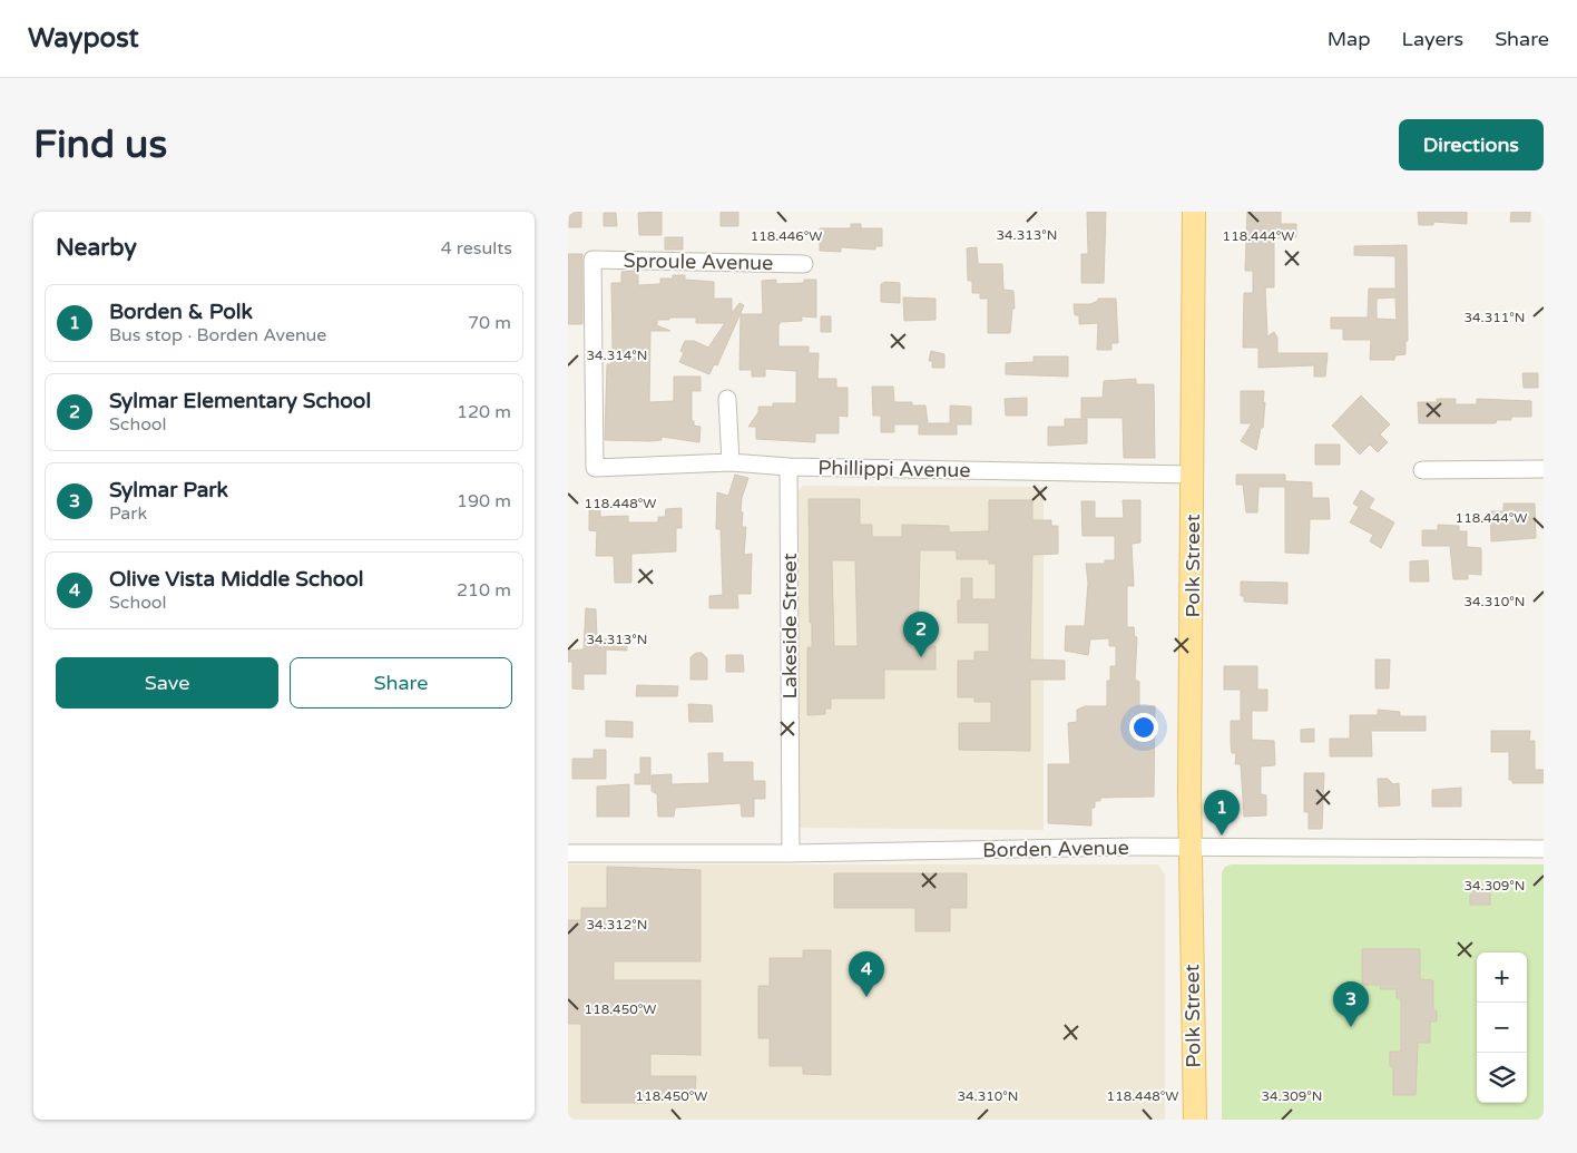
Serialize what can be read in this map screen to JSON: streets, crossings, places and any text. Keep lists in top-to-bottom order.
{
  "streets": {
    "main road": ["Polk Street"],
    "street": [
      "Sproule Avenue",
      "Phillippi Avenue",
      "Lakeside Street",
      "Borden Avenue"
    ]
  },
  "crossings": [
    ["Sproule Avenue", "Phillippi Avenue"],
    ["Phillippi Avenue", "Polk Street"],
    ["Phillippi Avenue", "Lakeside Street"],
    ["Polk Street", "Borden Avenue"],
    ["Lakeside Street", "Borden Avenue"]
  ],
  "page": {
    "header": "Waypost",
    "nav": ["Map", "Layers", "Share"],
    "buttons": [
      "Directions",
      ["Save", "Share"]
    ],
    "title": "Find us",
    "heading": ["Nearby", "4 results"],
    "list": [
      {
        "mark": "1",
        "name": "Borden & Polk",
        "note": "Bus stop · Borden Avenue",
        "value": "70 m"
      },
      {
        "mark": "2",
        "name": "Sylmar Elementary School",
        "note": "School",
        "value": "120 m"
      },
      {
        "mark": "3",
        "name": "Sylmar Park",
        "note": "Park",
        "value": "190 m"
      },
      {
        "mark": "4",
        "name": "Olive Vista Middle School",
        "note": "School",
        "value": "210 m"
      }
    ],
    "pins": [
      "2",
      "1",
      "4",
      "3"
    ],
    "map_buttons": ["+", "−"]
  },
  "coordinates": [
    "34.313°N",
    "118.446°W",
    "118.444°W",
    "34.311°N",
    "34.314°N",
    "118.448°W",
    "34.310°N",
    "34.309°N",
    "34.312°N",
    "118.450°W"
  ]
}
